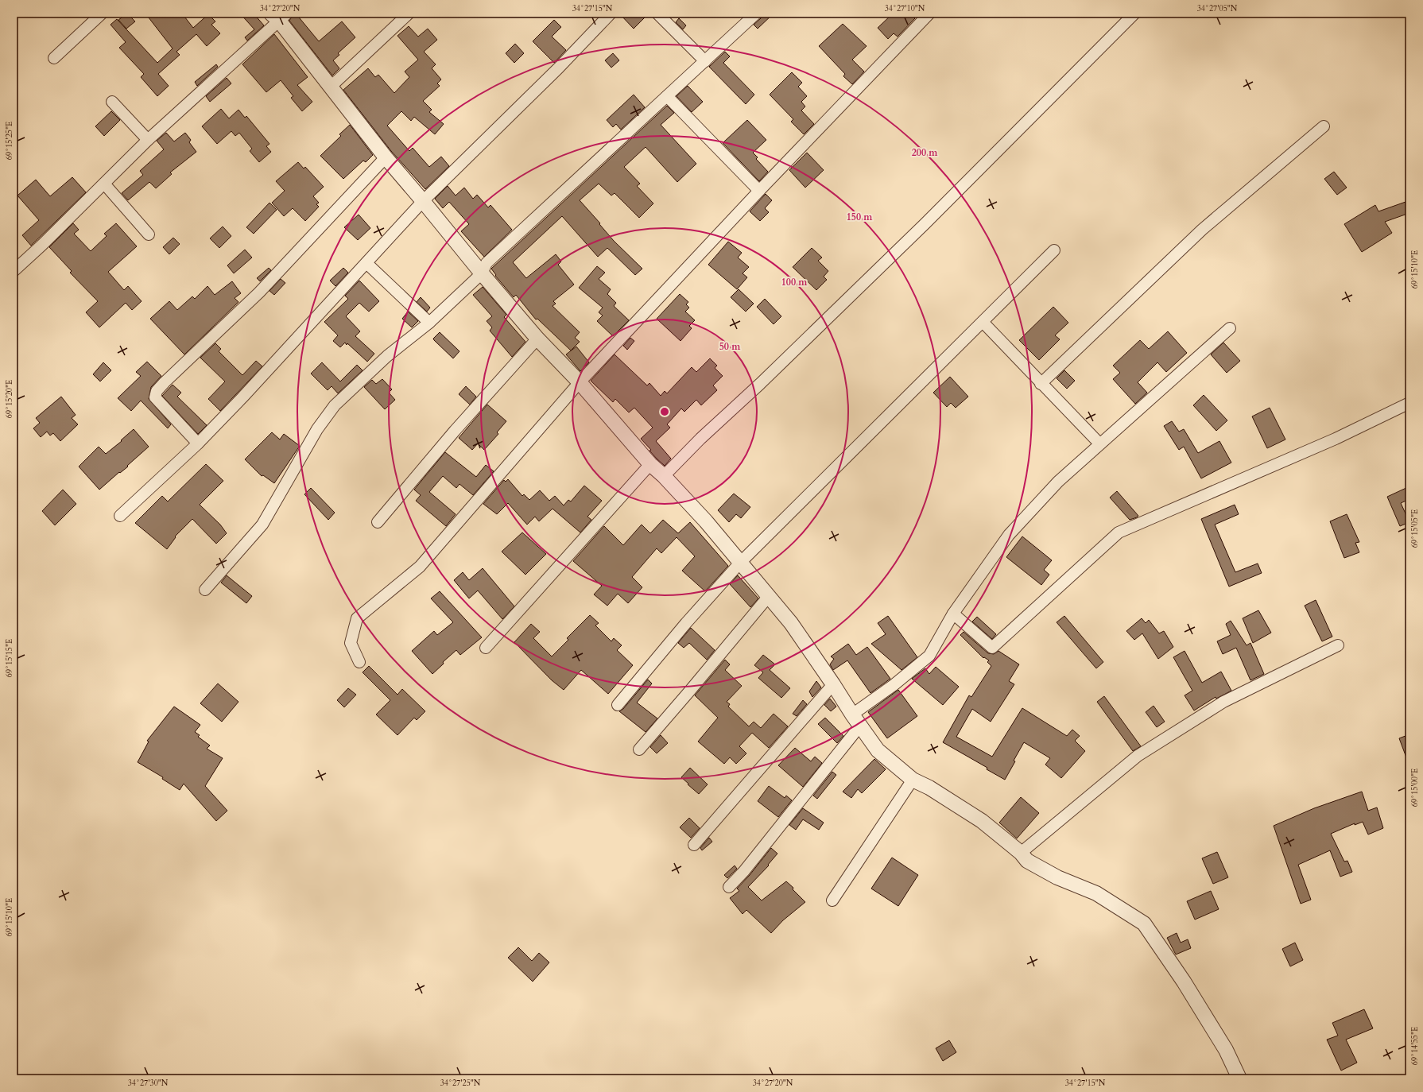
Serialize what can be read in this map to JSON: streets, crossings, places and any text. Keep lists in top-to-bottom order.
{
  "coordinates": [
    "34°27'20\"N",
    "34°27'15\"N",
    "34°27'10\"N",
    "34°27'05\"N",
    "69°15'25\"E",
    "69°15'10\"E",
    "69°15'20\"E",
    "69°15'05\"E",
    "69°15'15\"E",
    "69°15'00\"E",
    "69°14'55\"E",
    "34°27'30\"N",
    "34°27'25\"N"
  ],
  "rings": [
    "200 m",
    "150 m",
    "100 m",
    "50 m"
  ]
}
